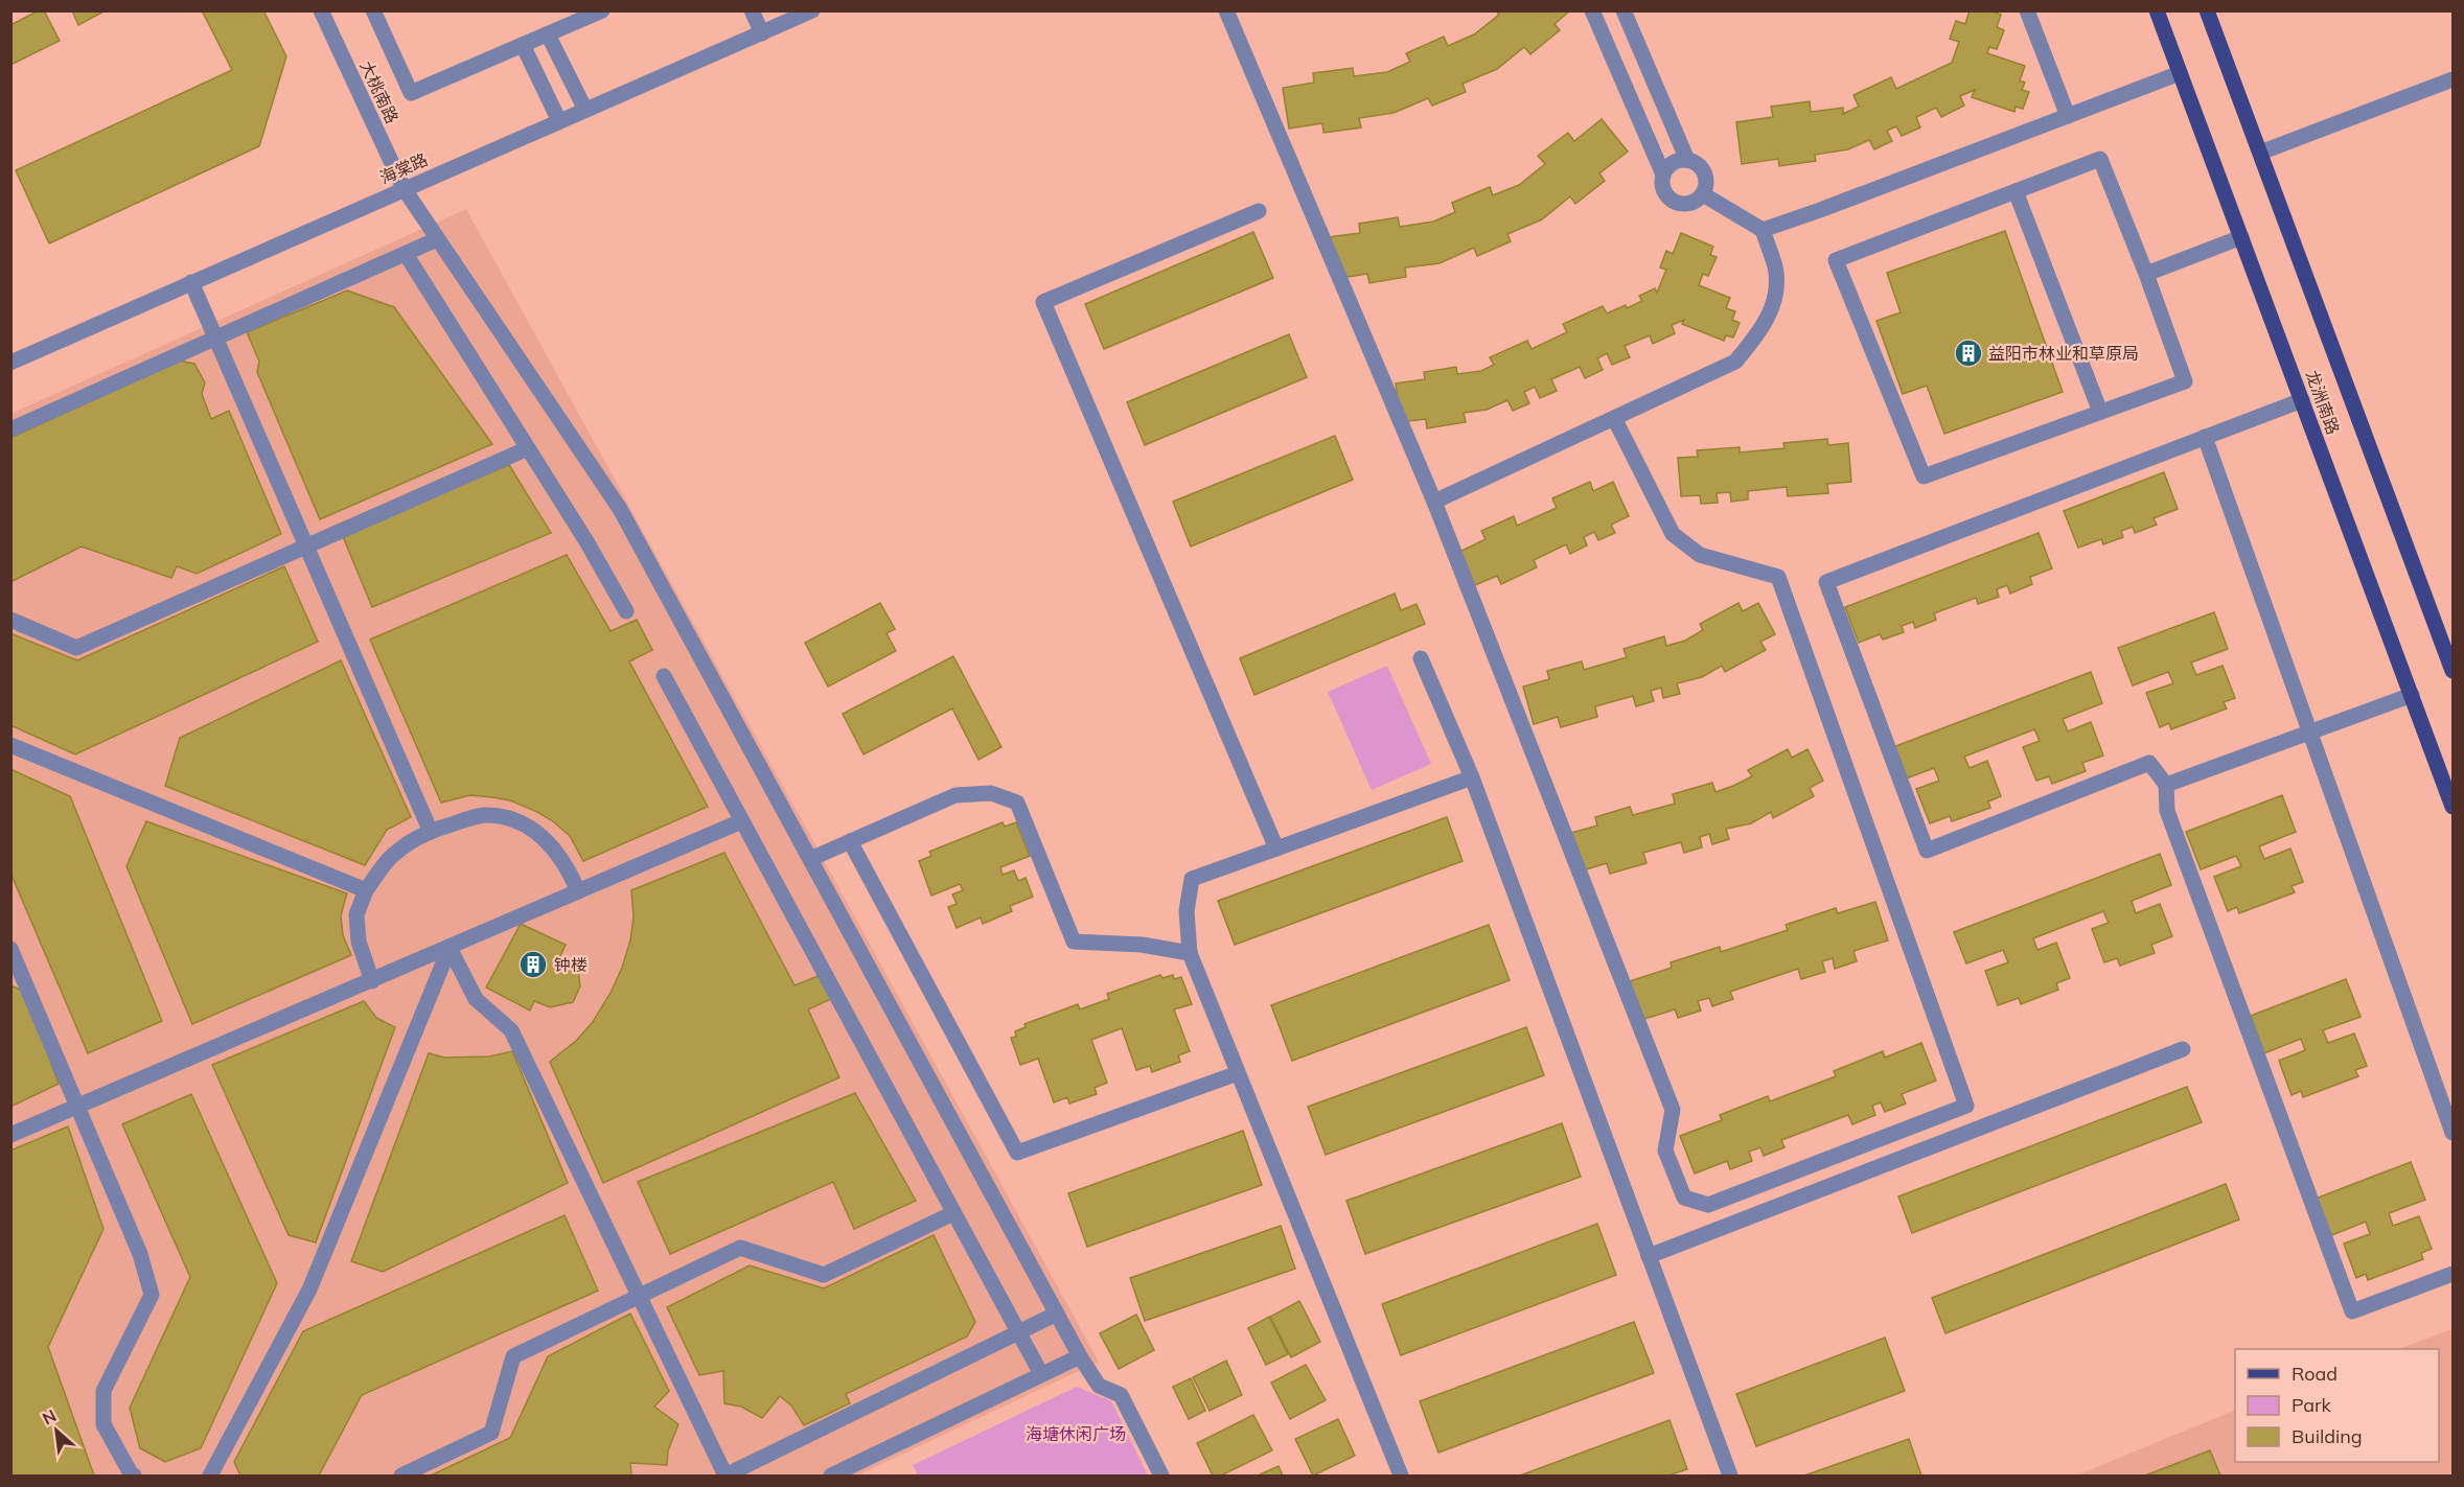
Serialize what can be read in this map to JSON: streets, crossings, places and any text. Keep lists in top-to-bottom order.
{
  "streets": {
    "main road": ["龙洲南路"],
    "street": ["大桃南路", "海棠路"]
  },
  "crossings": [
    ["大桃南路", "海棠路"]
  ],
  "parks": ["海塘休闲广场"],
  "places": {
    "building": ["益阳市林业和草原局", "钟楼"]
  },
  "legend": ["Road", "Park", "Building"],
  "north": "top left"
}
